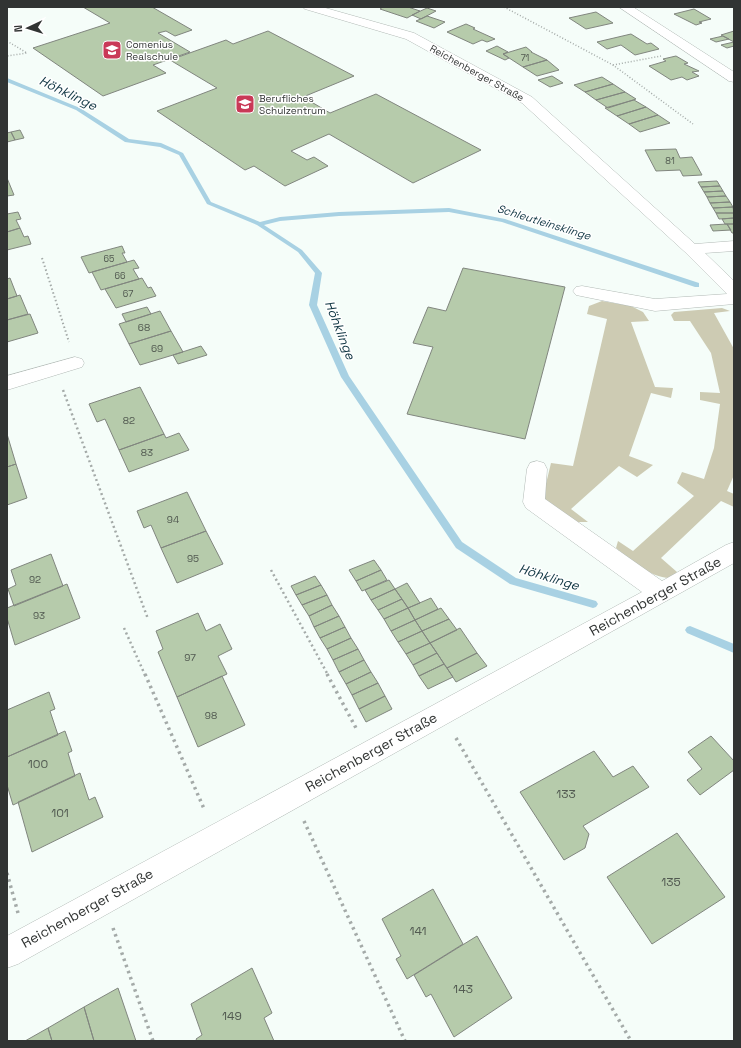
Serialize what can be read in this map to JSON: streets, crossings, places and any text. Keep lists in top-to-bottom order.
{
  "streets": {
    "street": ["Reichenberger Straße"]
  },
  "water": ["Höhklinge", "Schleutleinsklinge"],
  "places": {
    "school or university": ["Comenius Realschule", "Berufliches Schulzentrum"]
  },
  "house_numbers": [
    "71",
    "81",
    "65",
    "66",
    "67",
    "68",
    "69",
    "82",
    "83",
    "94",
    "95",
    "92",
    "93",
    "97",
    "98",
    "100",
    "133",
    "101",
    "135",
    "141",
    "143",
    "149"
  ],
  "north": "left"
}
